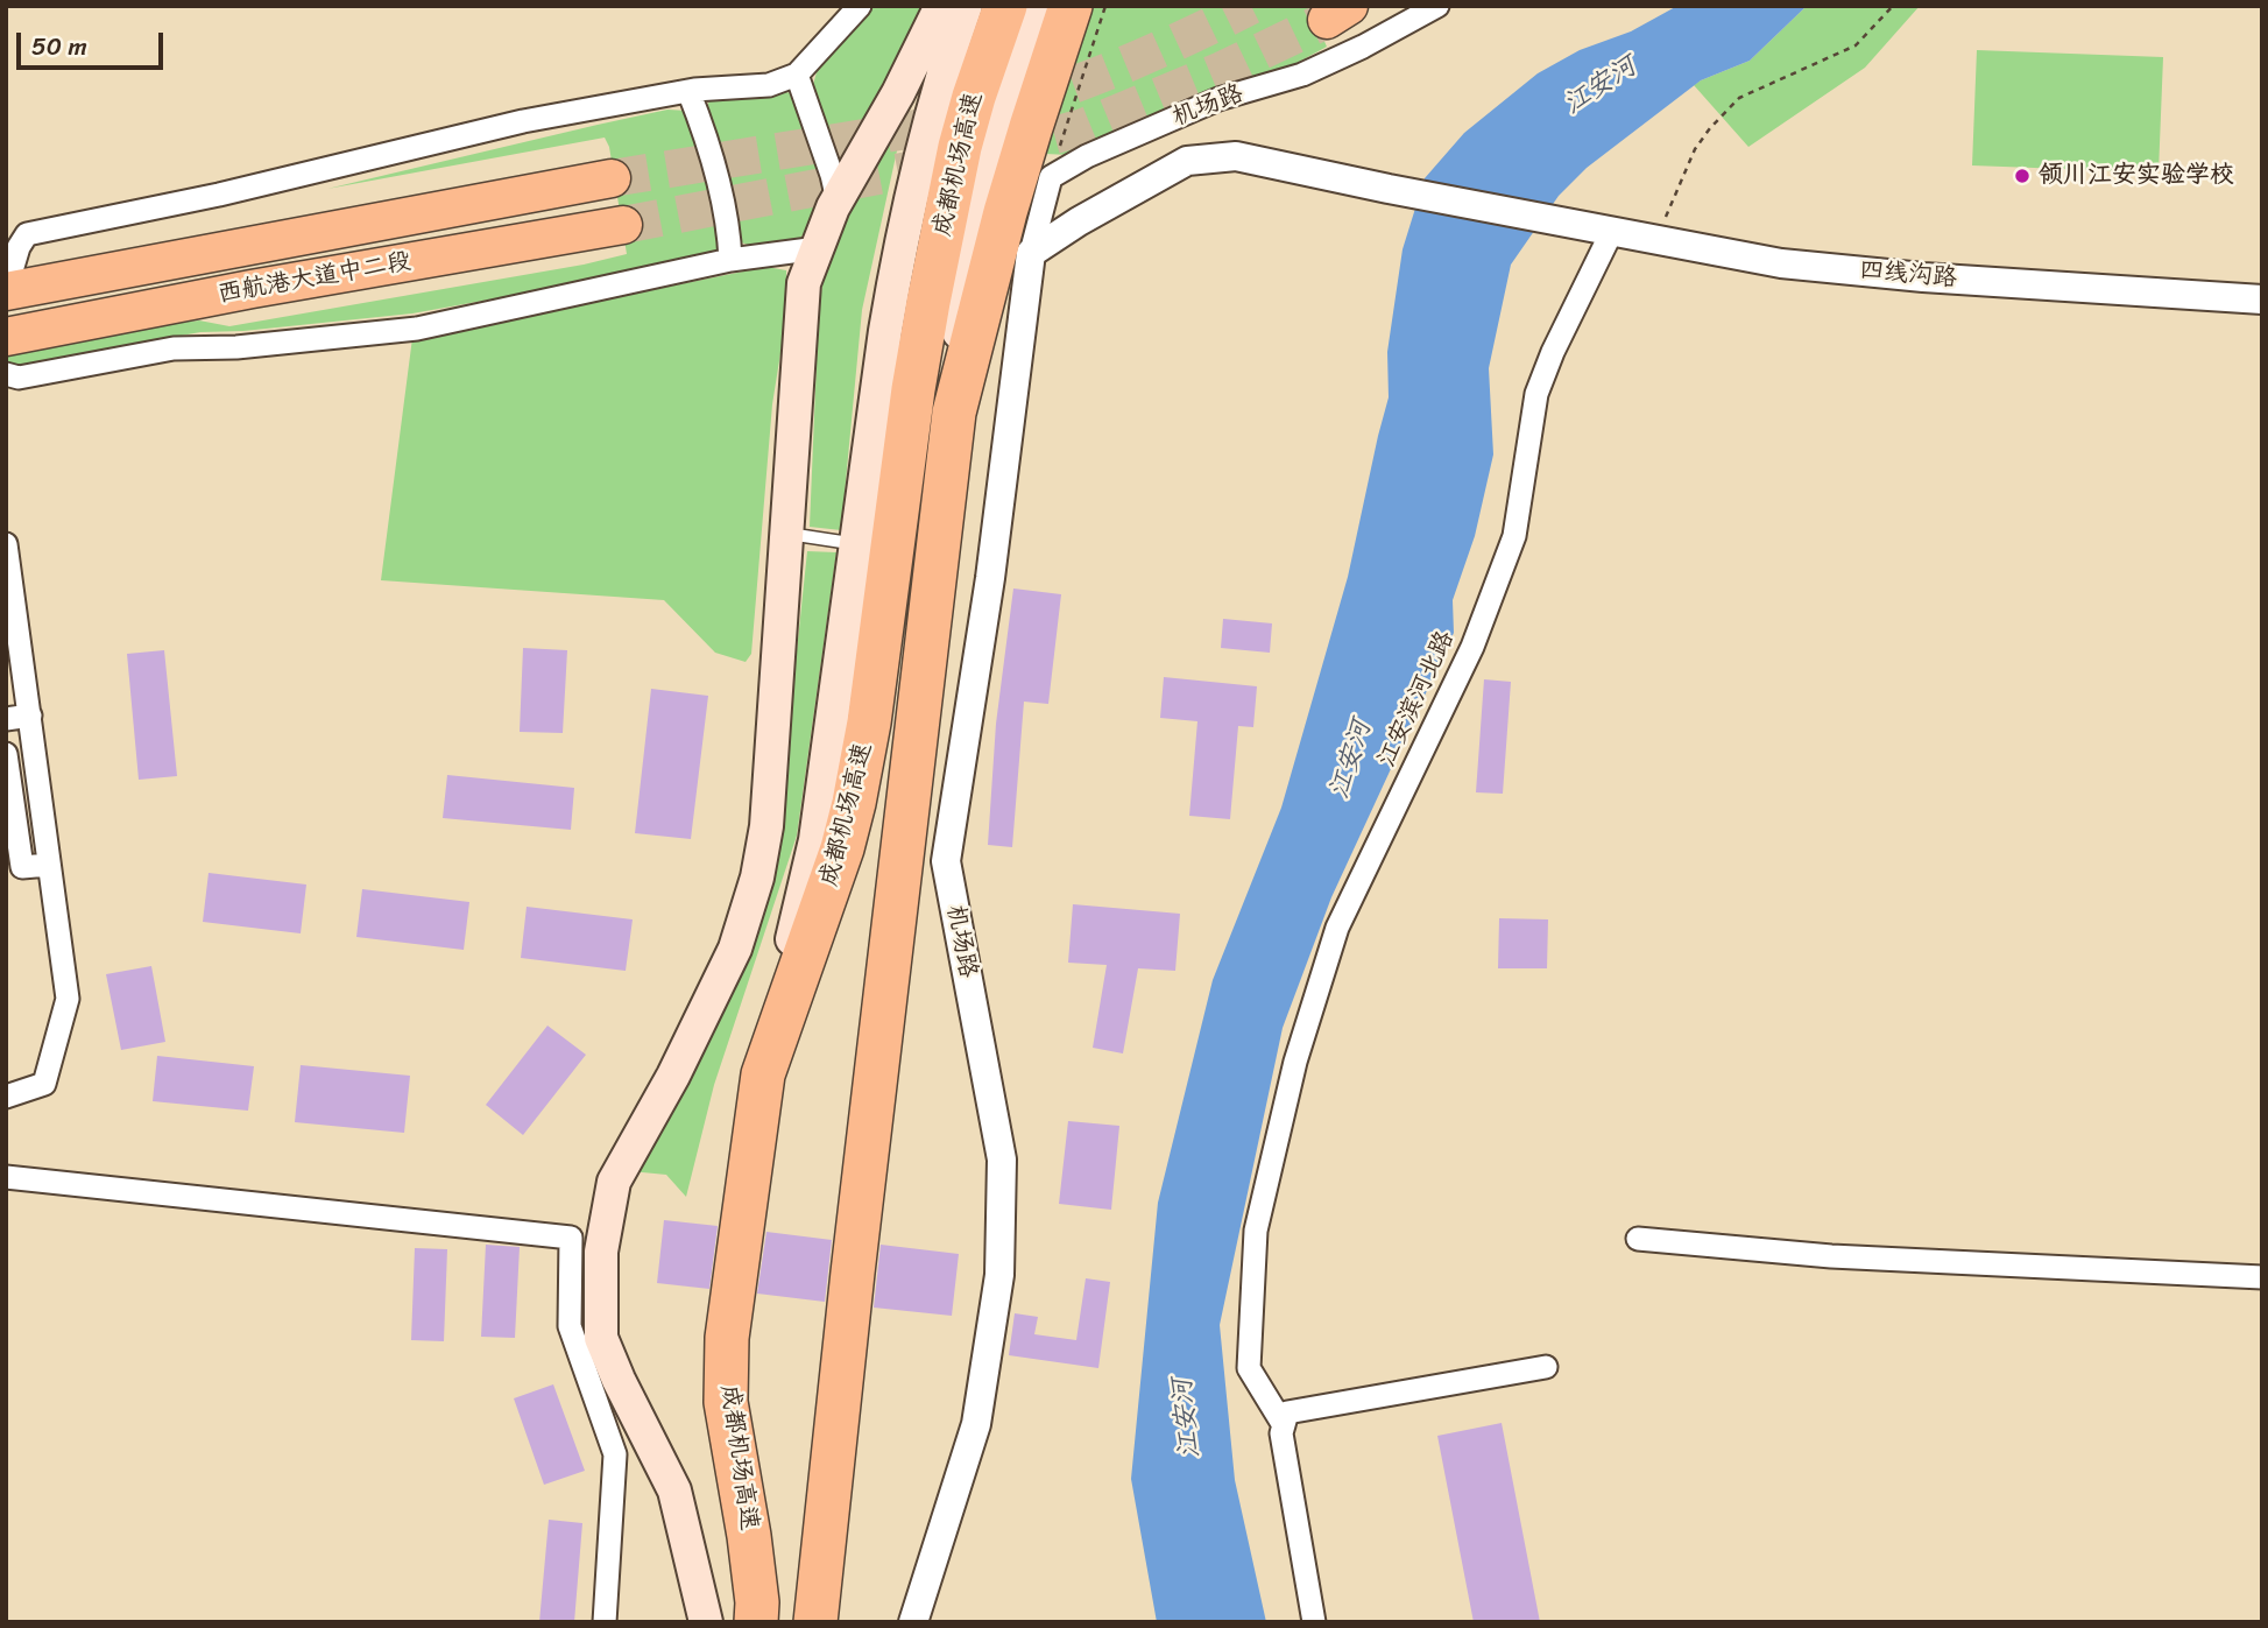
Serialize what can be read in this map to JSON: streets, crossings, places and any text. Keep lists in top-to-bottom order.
{
  "streets": {
    "highway": ["成都机场高速"],
    "main road": ["西航港大道中二段"],
    "street": ["机场路", "四线沟路", "江安滨河北路"]
  },
  "crossings": [
    ["机场路", "四线沟路"],
    ["四线沟路", "江安滨河北路"]
  ],
  "water": ["江安河"],
  "places": ["领川江安实验学校"],
  "scale_bar": "50 m"
}
